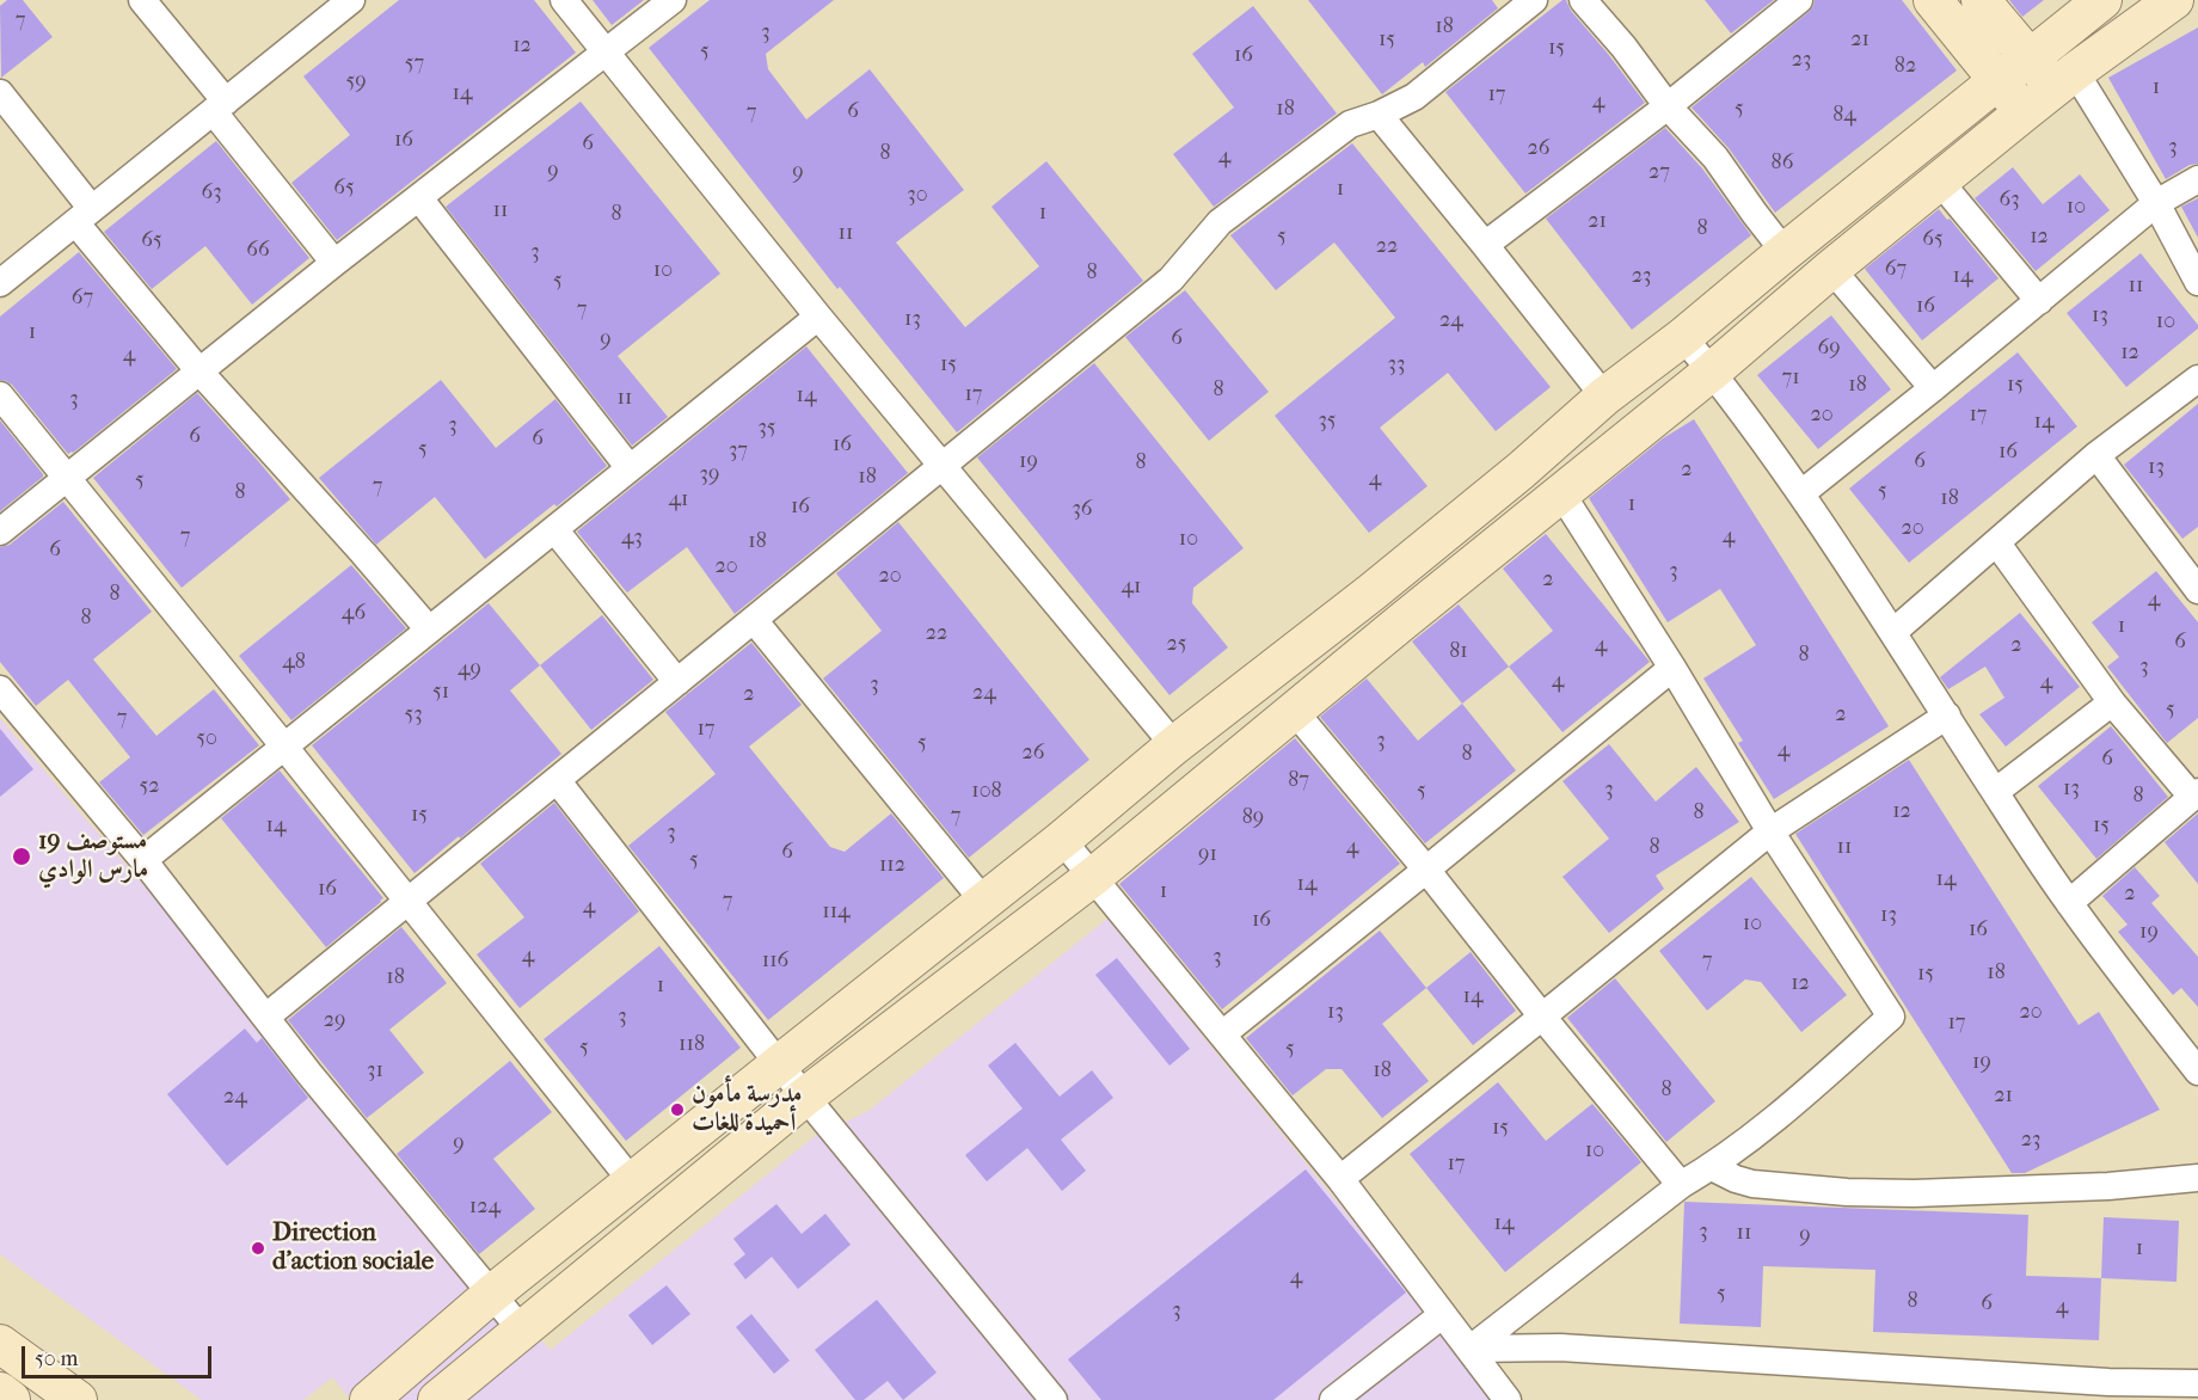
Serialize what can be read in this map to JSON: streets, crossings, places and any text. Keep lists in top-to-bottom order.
{
  "places": ["مستوصف 19 مارس الوادي", "مدرسة مأمون أحميدة للغات", "Direction d'action sociale"],
  "house_numbers": [
    "7",
    "18",
    "3",
    "15",
    "21",
    "12",
    "15",
    "5",
    "16",
    "23",
    "57",
    "82",
    "59",
    "1",
    "14",
    "17",
    "4",
    "18",
    "5",
    "6",
    "7",
    "84",
    "16",
    "6",
    "3",
    "26",
    "8",
    "4",
    "86",
    "9",
    "9",
    "27",
    "65",
    "1",
    "63",
    "30",
    "63",
    "10",
    "11",
    "1",
    "8",
    "21",
    "8",
    "11",
    "5",
    "12",
    "65",
    "65",
    "22",
    "66",
    "3",
    "67",
    "10",
    "8",
    "23",
    "14",
    "5",
    "11",
    "67",
    "16",
    "7",
    "13",
    "13",
    "24",
    "10",
    "1",
    "6",
    "9",
    "69",
    "12",
    "4",
    "15",
    "33",
    "71",
    "18",
    "15",
    "8",
    "17",
    "14",
    "11",
    "3",
    "20",
    "17",
    "35",
    "14",
    "3",
    "35",
    "6",
    "6",
    "16",
    "5",
    "37",
    "16",
    "19",
    "6",
    "8",
    "13",
    "2",
    "39",
    "18",
    "4",
    "5",
    "7",
    "5",
    "8",
    "18",
    "41",
    "1",
    "16",
    "36",
    "20",
    "7",
    "4",
    "43",
    "10",
    "18",
    "6",
    "20",
    "3",
    "20",
    "2",
    "41",
    "8",
    "4",
    "46",
    "8",
    "1",
    "22",
    "6",
    "25",
    "4",
    "2",
    "81",
    "8",
    "48",
    "3",
    "49",
    "4",
    "4",
    "3",
    "51",
    "24",
    "2",
    "5",
    "53",
    "2",
    "7",
    "17",
    "50",
    "3",
    "5",
    "4",
    "26",
    "8",
    "6",
    "87",
    "52",
    "13",
    "3",
    "108",
    "5",
    "8",
    "12",
    "8",
    "15",
    "7",
    "89",
    "14",
    "15",
    "3",
    "4",
    "8",
    "11",
    "6",
    "91",
    "5",
    "112",
    "14",
    "14",
    "16",
    "1",
    "2",
    "7",
    "4",
    "114",
    "13",
    "16",
    "10",
    "16",
    "19",
    "4",
    "3",
    "116",
    "7",
    "18",
    "15",
    "18",
    "12",
    "1",
    "14",
    "13",
    "20",
    "3",
    "29",
    "17",
    "118",
    "5",
    "5",
    "19",
    "31",
    "18",
    "8",
    "21",
    "24",
    "15",
    "23",
    "9",
    "10",
    "17",
    "124",
    "14",
    "3",
    "11",
    "9",
    "1",
    "4",
    "5",
    "8",
    "6",
    "4",
    "3"
  ],
  "scale_bar": "50 m"
}
